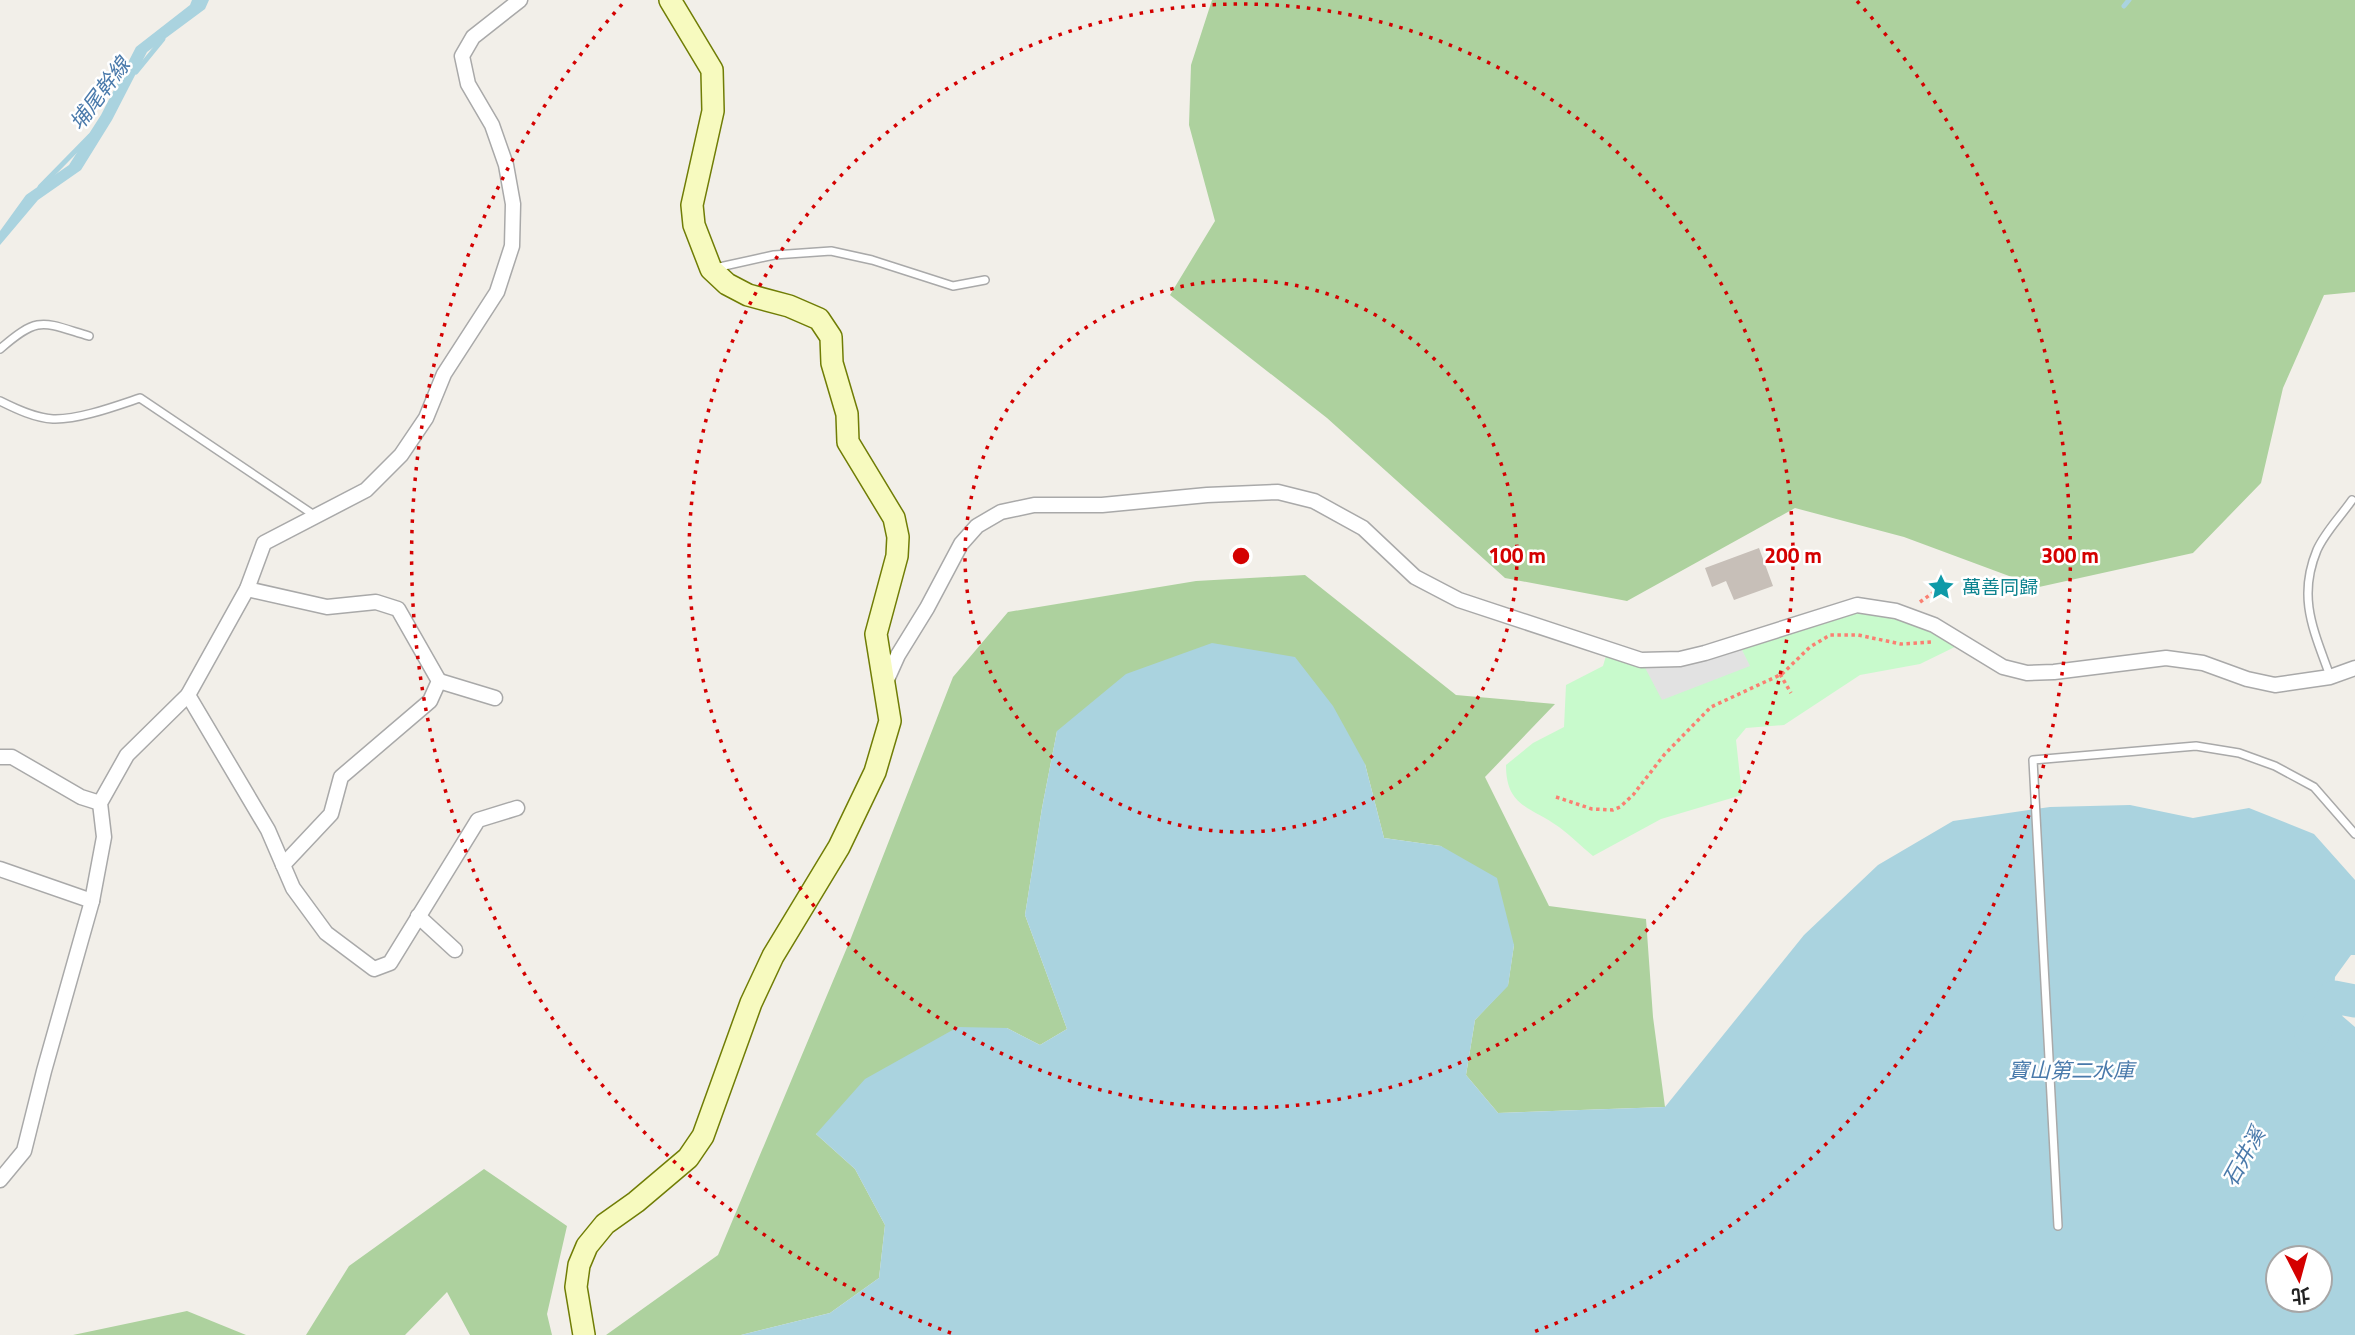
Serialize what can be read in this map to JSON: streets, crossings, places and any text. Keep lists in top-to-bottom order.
{
  "water": ["埔尾幹線", "寶山第二水庫", "石井溪"],
  "places": {
    "place": ["萬善同歸"]
  },
  "north": "bottom",
  "rings": ["100 m", "200 m", "300 m"]
}
